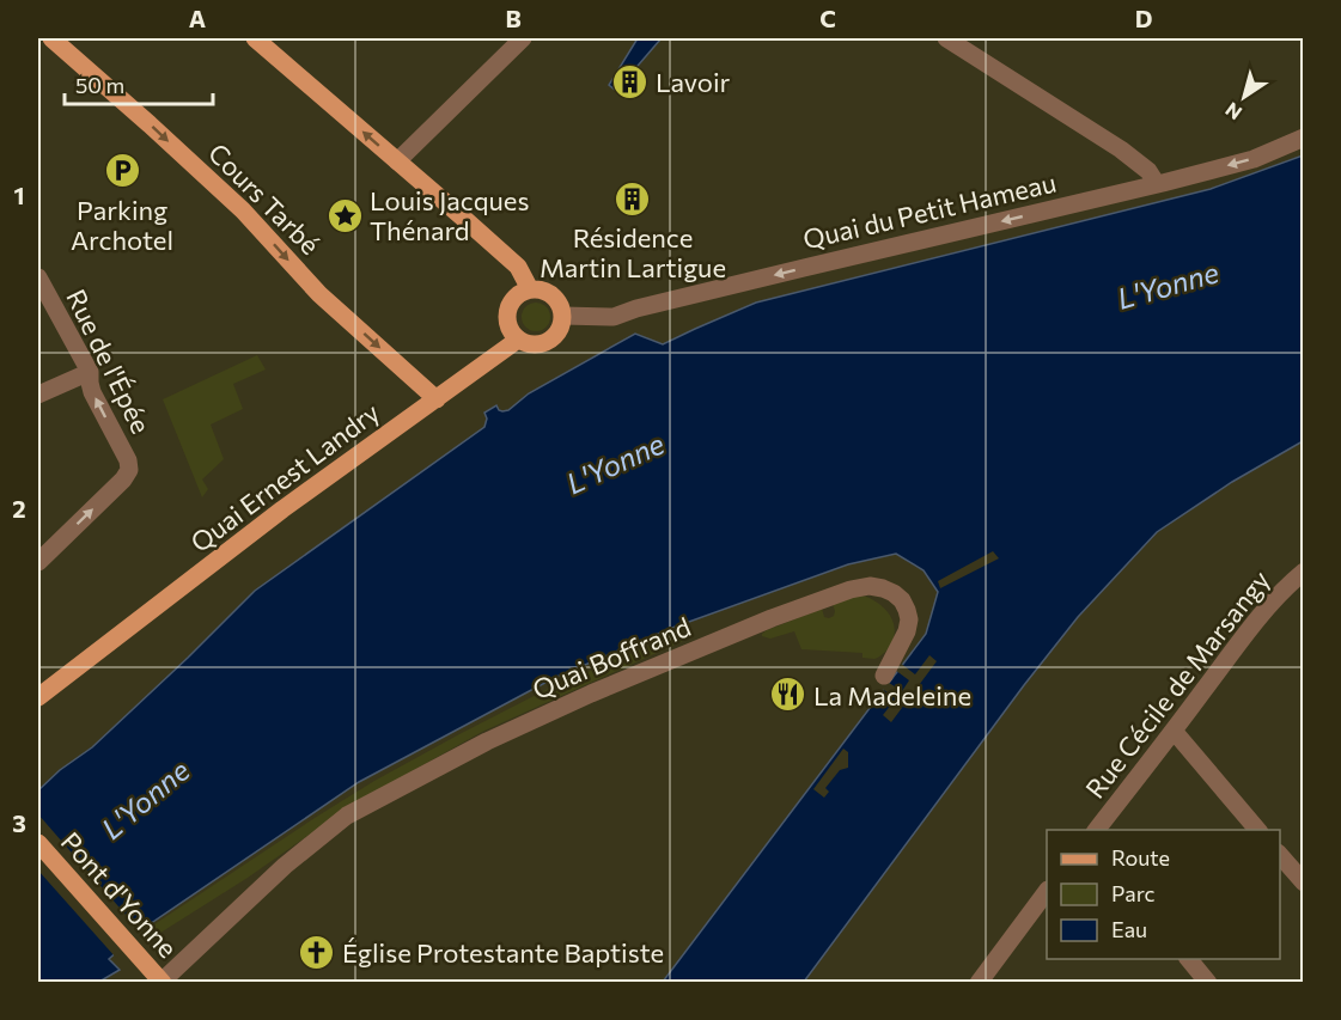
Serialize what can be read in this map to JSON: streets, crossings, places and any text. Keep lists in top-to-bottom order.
{
  "streets": {
    "main road": ["Cours Tarbé", "Quai Ernest Landry", "Pont d'Yonne"],
    "street": [
      "Quai du Petit Hameau",
      "Rue de l'Épée",
      "Quai Boffrand",
      "Rue Cécile de Marsangy"
    ]
  },
  "crossings": [
    ["Cours Tarbé", "Quai Ernest Landry"],
    ["Quai du Petit Hameau", "Quai Ernest Landry"],
    ["Quai Boffrand", "Pont d'Yonne"]
  ],
  "one_way": ["Quai du Petit Hameau", "Rue de l'Épée"],
  "water": ["L'Yonne"],
  "places": {
    "building": ["Lavoir", "Résidence Martin Lartigue"],
    "parking": ["Parking Archotel"],
    "place": ["Louis Jacques Thénard"],
    "restaurant": ["La Madeleine"],
    "church": ["Église Protestante Baptiste"]
  },
  "legend": ["Route", "Parc", "Eau"],
  "scale_bar": "50 m",
  "north": "bottom left",
  "grid": {
    "columns": [
      "A",
      "B",
      "C",
      "D"
    ],
    "rows": ["1", "2", "3"]
  }
}
